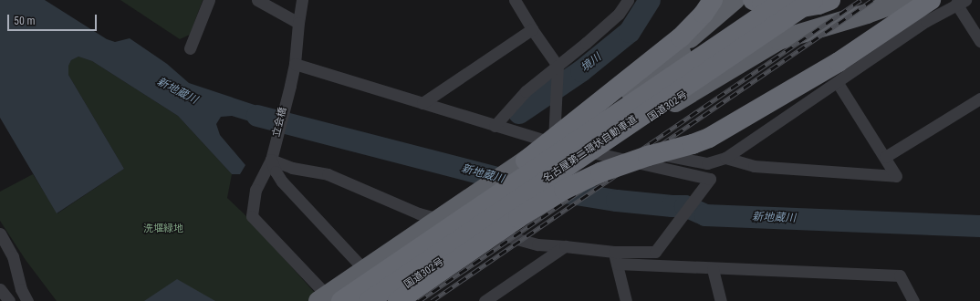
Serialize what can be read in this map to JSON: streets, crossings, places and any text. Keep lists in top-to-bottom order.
{
  "streets": {
    "highway": ["国道302号", "名古屋第二環状自動車道"],
    "street": ["立会橋"]
  },
  "water": ["境川", "新地蔵川"],
  "parks": ["洗堰緑地"],
  "scale_bar": "50 m"
}
